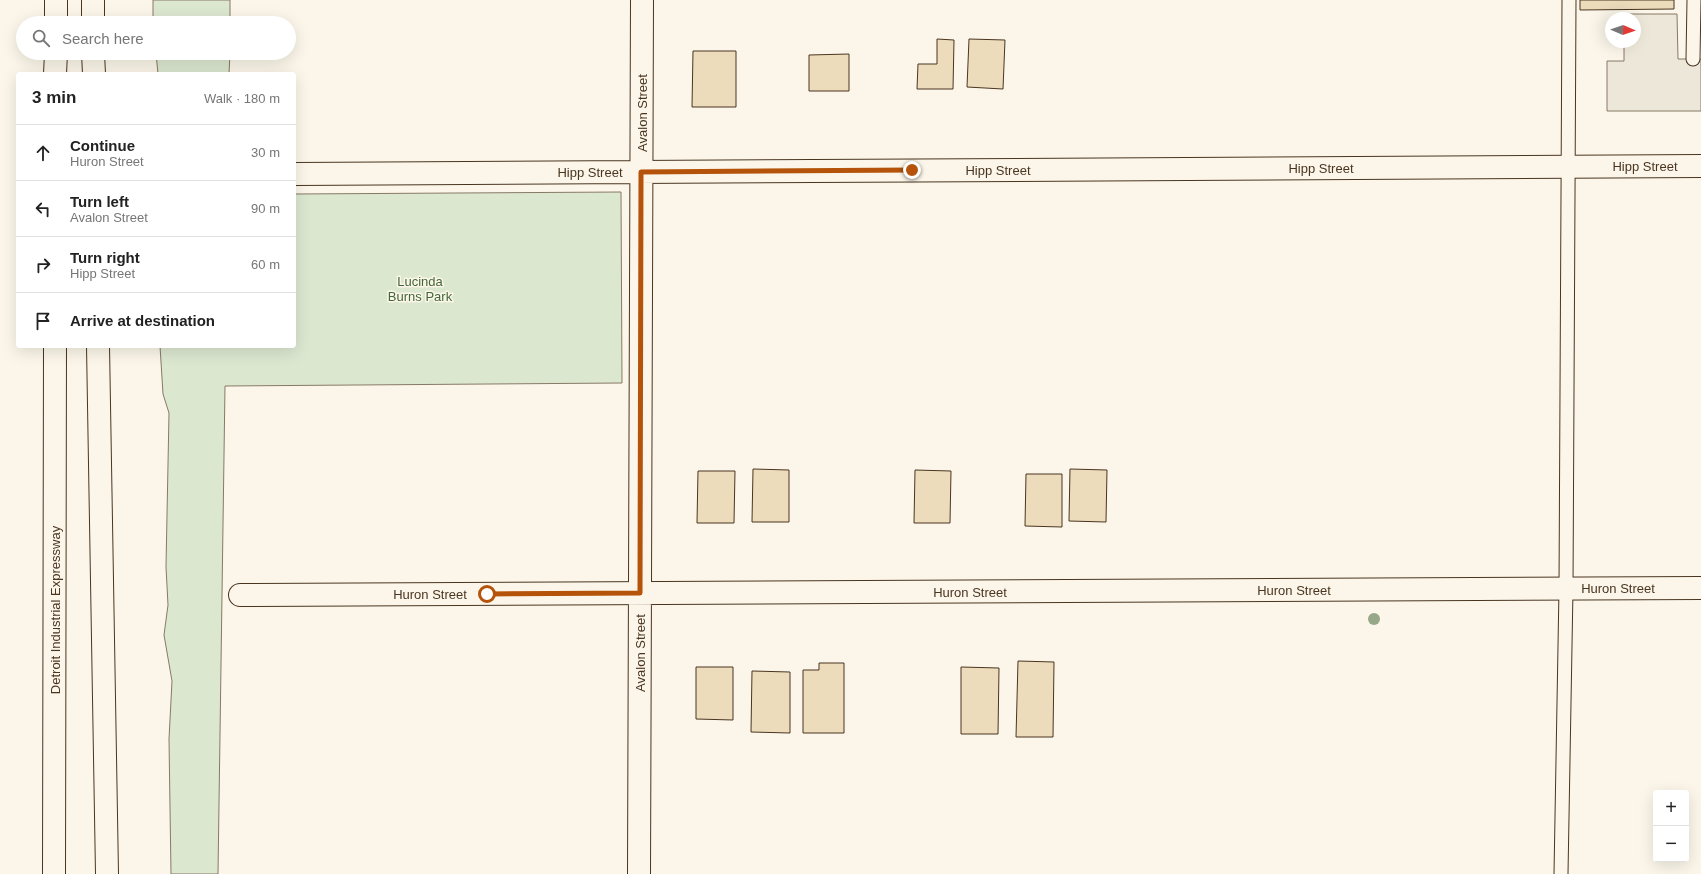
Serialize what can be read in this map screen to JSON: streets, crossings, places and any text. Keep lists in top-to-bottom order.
{
  "streets": {
    "main road": [
      "Avalon Street",
      "Hipp Street",
      "Huron Street",
      "Detroit Industrial Expressway"
    ]
  },
  "crossings": [
    ["Avalon Street", "Hipp Street"],
    ["Avalon Street", "Huron Street"]
  ],
  "parks": ["Lucinda Burns Park"],
  "north": "right",
  "page": {
    "search": "Search here",
    "heading": ["3 min", "Walk · 180 m"],
    "list": [
      ["Continue", "Huron Street", "30 m"],
      ["Turn left", "Avalon Street", "90 m"],
      ["Turn right", "Hipp Street", "60 m"],
      "Arrive at destination"
    ],
    "map_buttons": ["+", "−"]
  }
}
